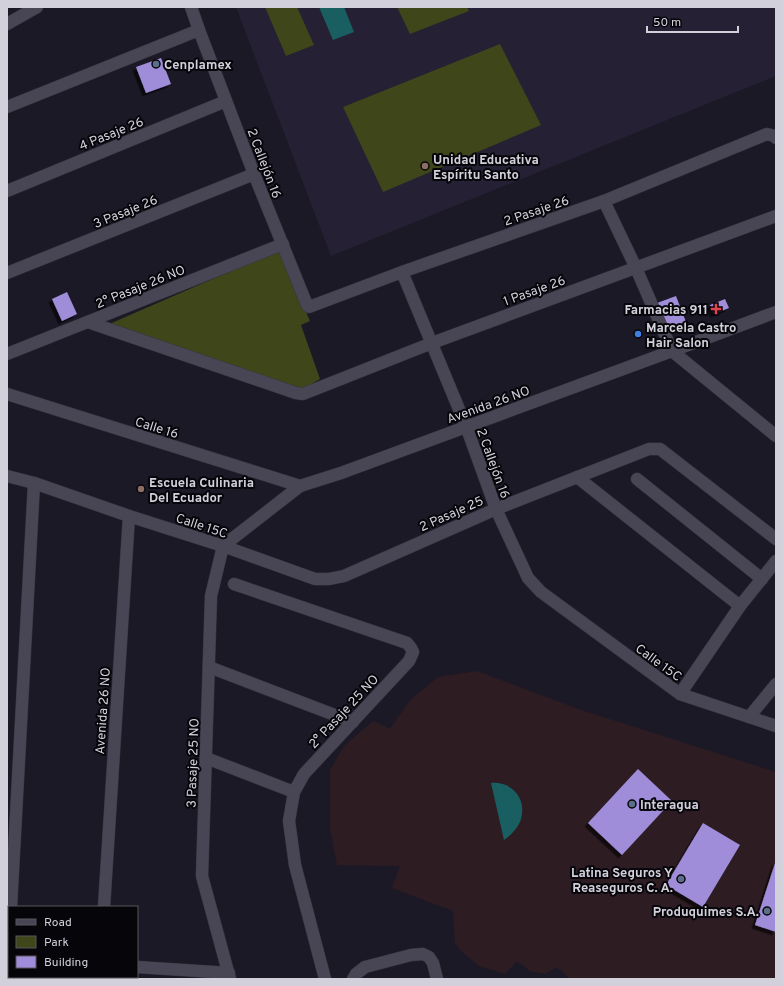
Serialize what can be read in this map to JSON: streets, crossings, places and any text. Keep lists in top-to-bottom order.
{
  "streets": {
    "street": [
      "4 Pasaje 26",
      "2 Callejón 16",
      "2 Pasaje 26",
      "3 Pasaje 26",
      "2° Pasaje 26 NO",
      "1 Pasaje 26",
      "Avenida 26 NO",
      "Calle 16",
      "2 Pasaje 25",
      "Calle 15C",
      "2° Pasaje 25 NO",
      "3 Pasaje 25 NO"
    ]
  },
  "crossings": [
    ["4 Pasaje 26", "2 Callejón 16"],
    ["2 Callejón 16", "2 Pasaje 26"],
    ["2 Callejón 16", "3 Pasaje 26"],
    ["2 Callejón 16", "2° Pasaje 26 NO"],
    ["2 Callejón 16", "1 Pasaje 26"],
    ["2 Callejón 16", "Avenida 26 NO"],
    ["2 Callejón 16", "2 Pasaje 25"],
    ["2 Callejón 16", "Calle 15C"],
    ["2° Pasaje 26 NO", "1 Pasaje 26"],
    ["Avenida 26 NO", "Calle 16"],
    ["Avenida 26 NO", "Calle 15C"],
    ["Avenida 26 NO", "3 Pasaje 25 NO"],
    ["2 Pasaje 25", "Calle 15C"],
    ["Calle 15C", "3 Pasaje 25 NO"]
  ],
  "places": {
    "other": [
      "Cenplamex",
      "Unidad Educativa Espíritu Santo",
      "Marcela Castro Hair Salon",
      "Escuela Culinaria Del Ecuador",
      "Interagua",
      "Latina Seguros Y Reaseguros C. A.",
      "Produquimes S.A."
    ],
    "health": ["Farmacias 911"]
  },
  "legend": ["Road", "Park", "Building"],
  "scale_bar": "50 m"
}
